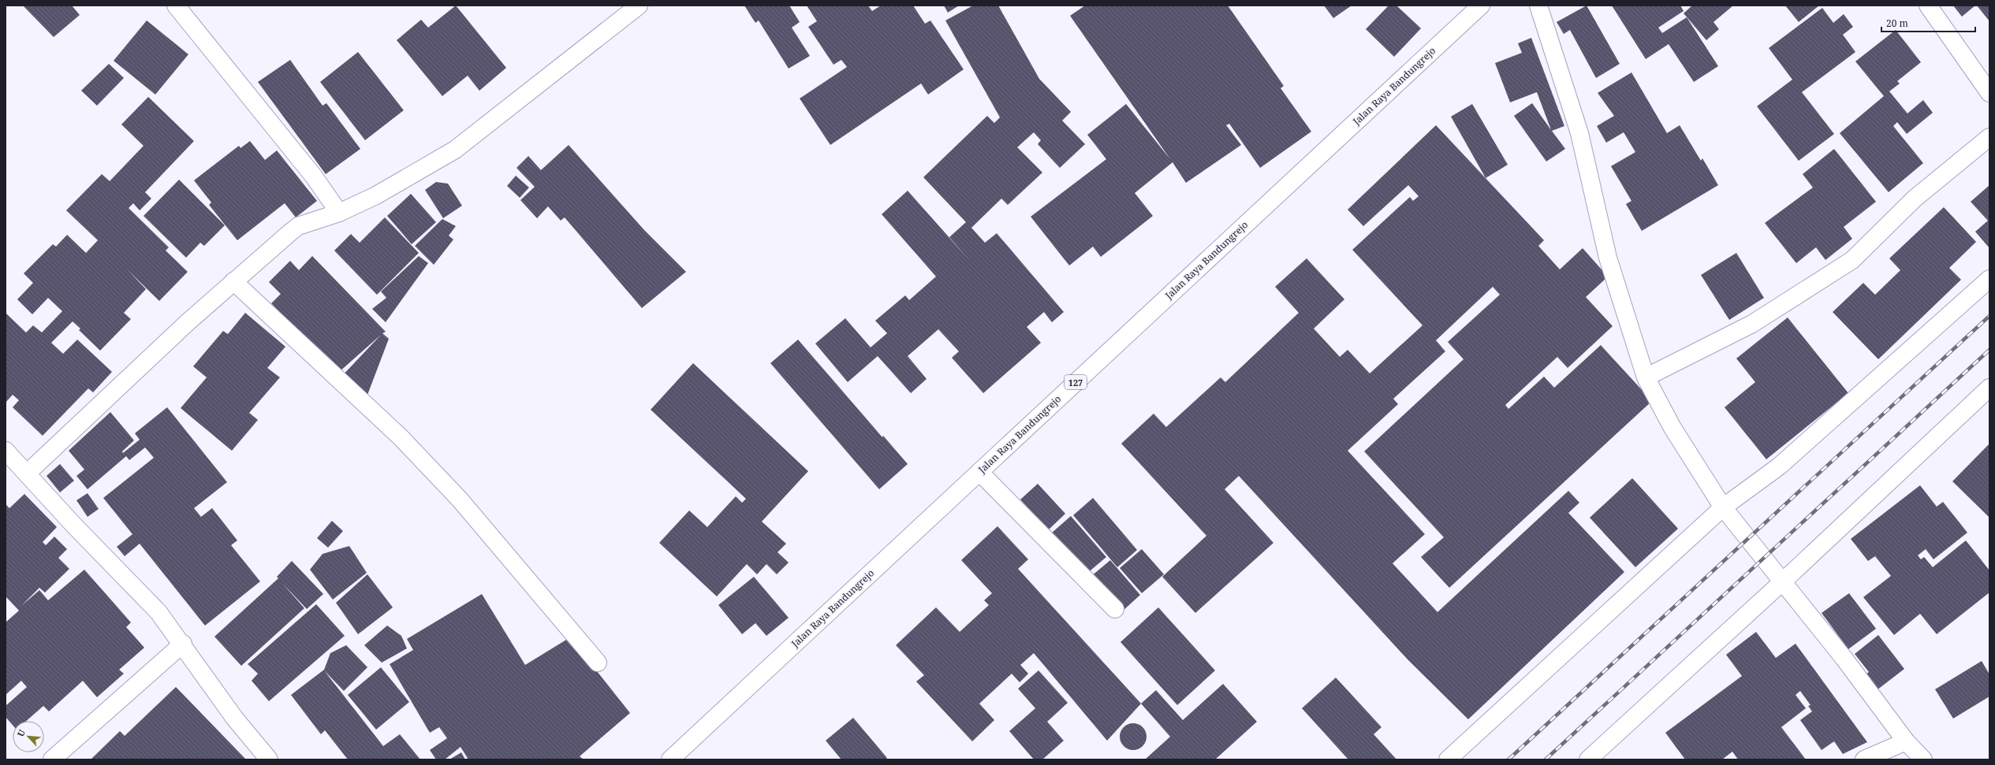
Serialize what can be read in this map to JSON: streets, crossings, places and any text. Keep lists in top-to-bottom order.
{
  "streets": {
    "street": ["Jalan Raya Bandungrejo", "127"]
  },
  "scale_bar": "20 m",
  "north": "top left"
}
